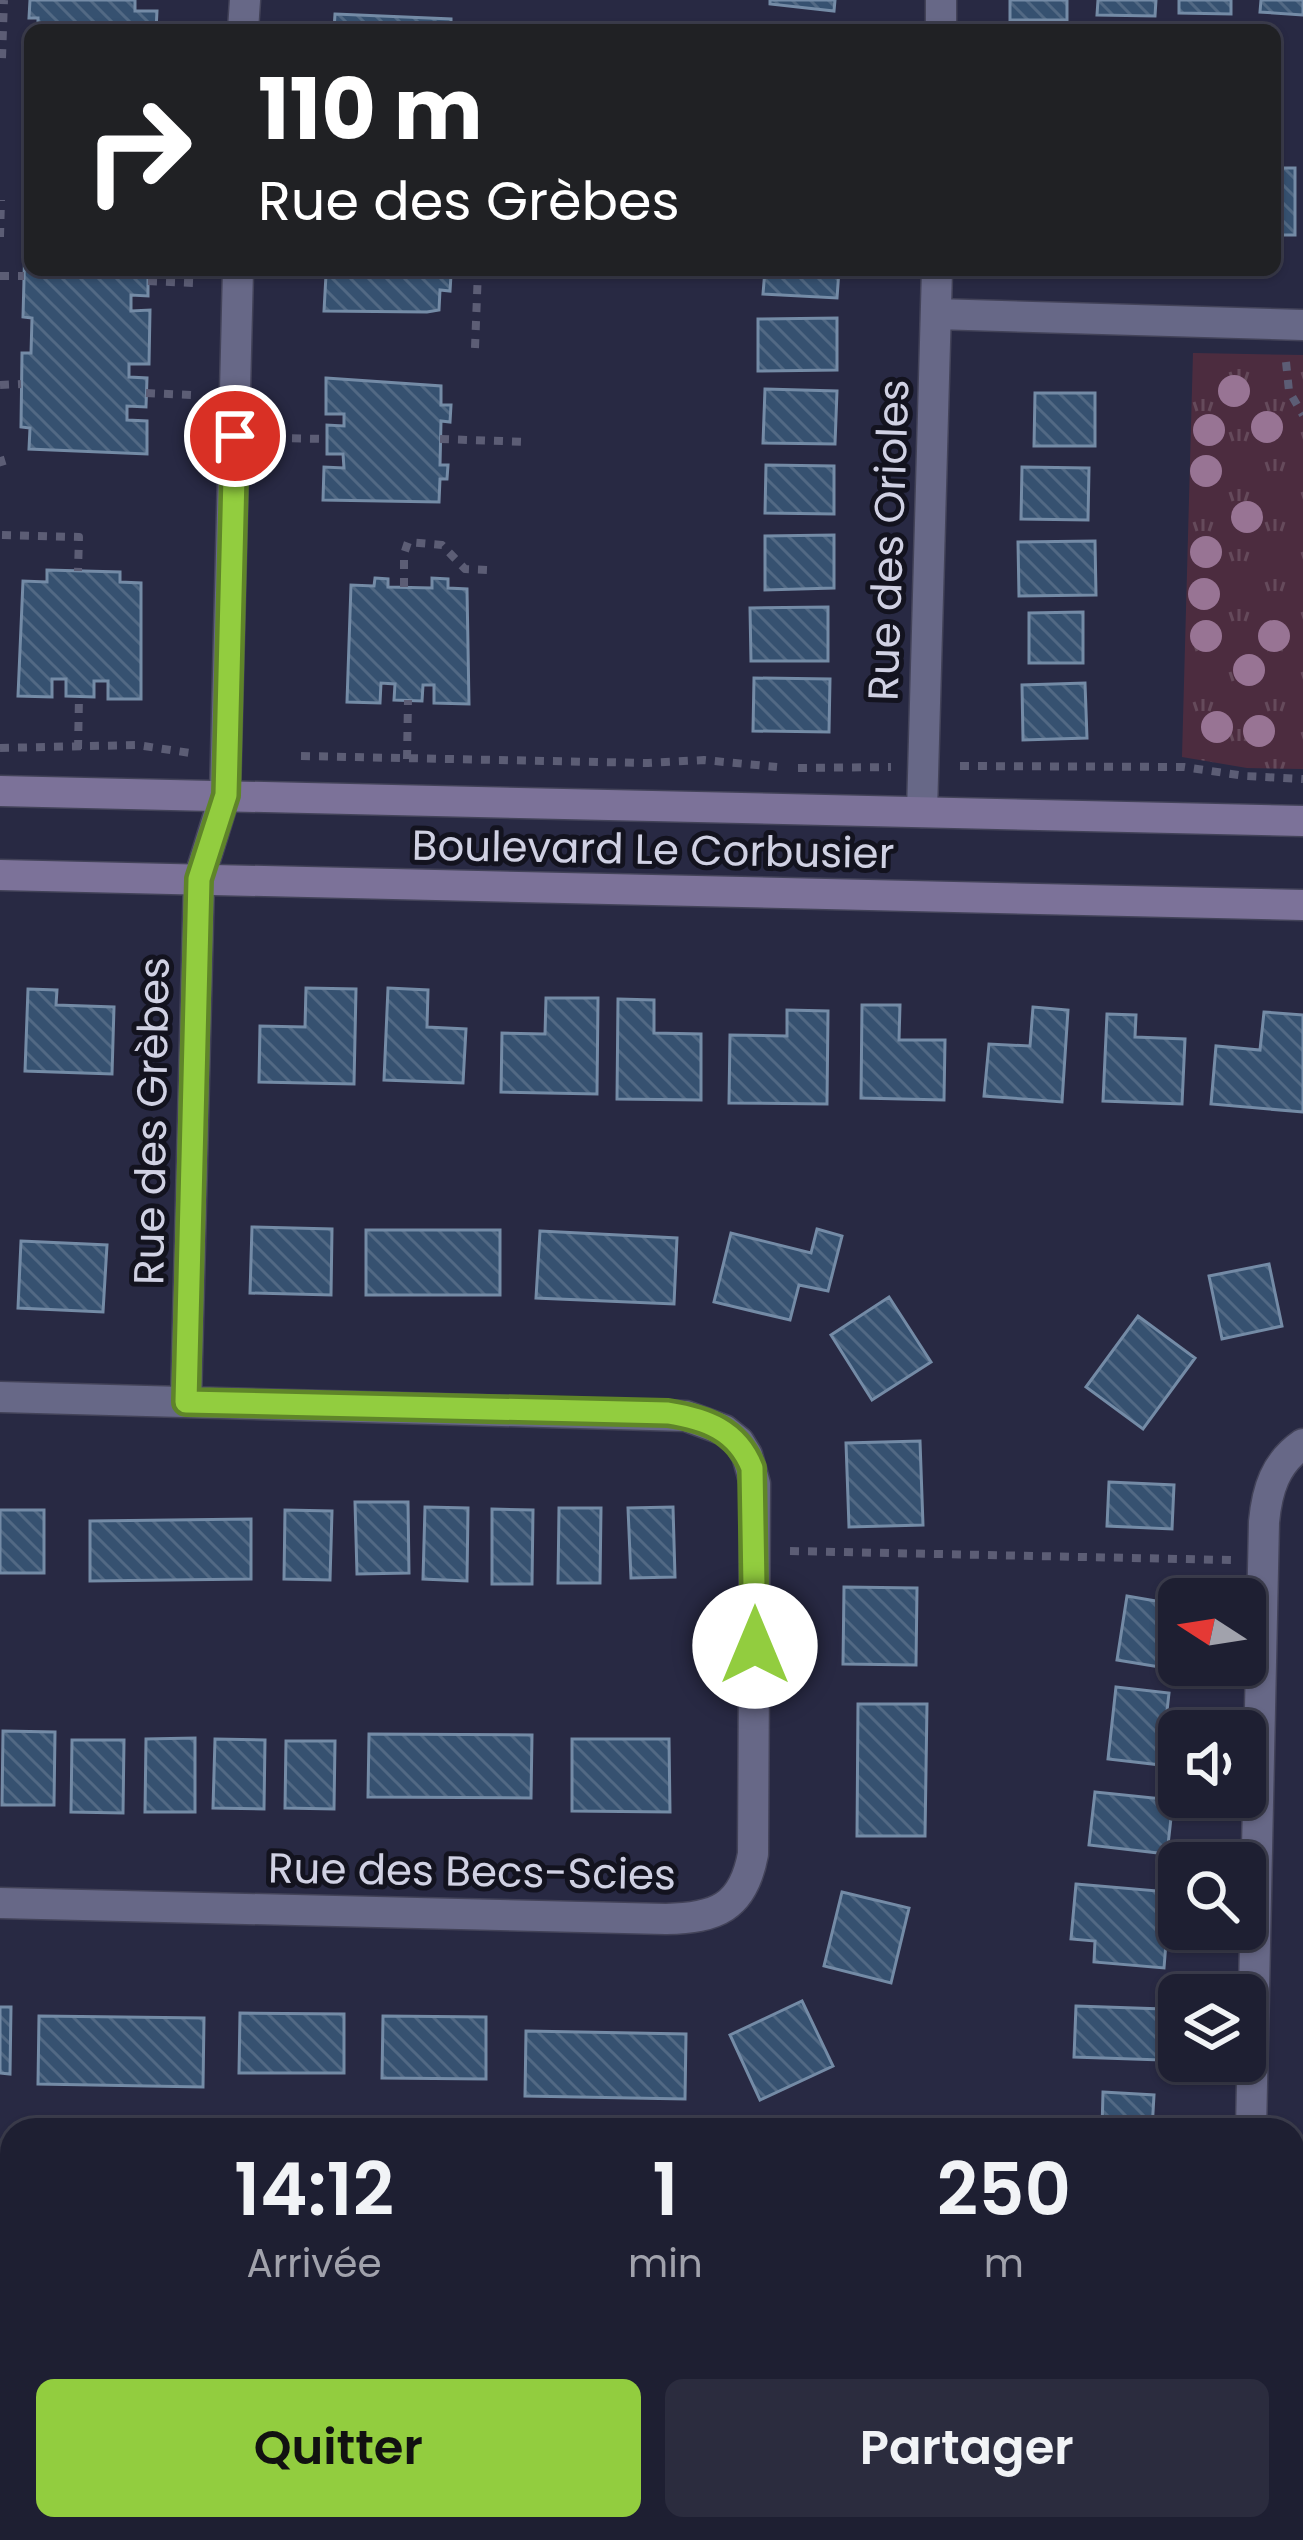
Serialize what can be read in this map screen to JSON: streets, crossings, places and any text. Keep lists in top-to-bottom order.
{
  "streets": {
    "street": [
      "Rue des Orioles",
      "Boulevard Le Corbusier",
      "Rue des Grèbes",
      "Rue des Becs-Scies"
    ]
  },
  "crossings": [
    ["Rue des Orioles", "Boulevard Le Corbusier"],
    ["Boulevard Le Corbusier", "Rue des Grèbes"],
    ["Rue des Grèbes", "Rue des Becs-Scies"]
  ],
  "north": "left",
  "page": {
    "turn": ["110 m", "Rue des Grèbes"],
    "eta": [
      "14:12",
      "Arrivée",
      "1",
      "min",
      "250",
      "m"
    ],
    "buttons": ["Quitter", "Partager"]
  }
}
